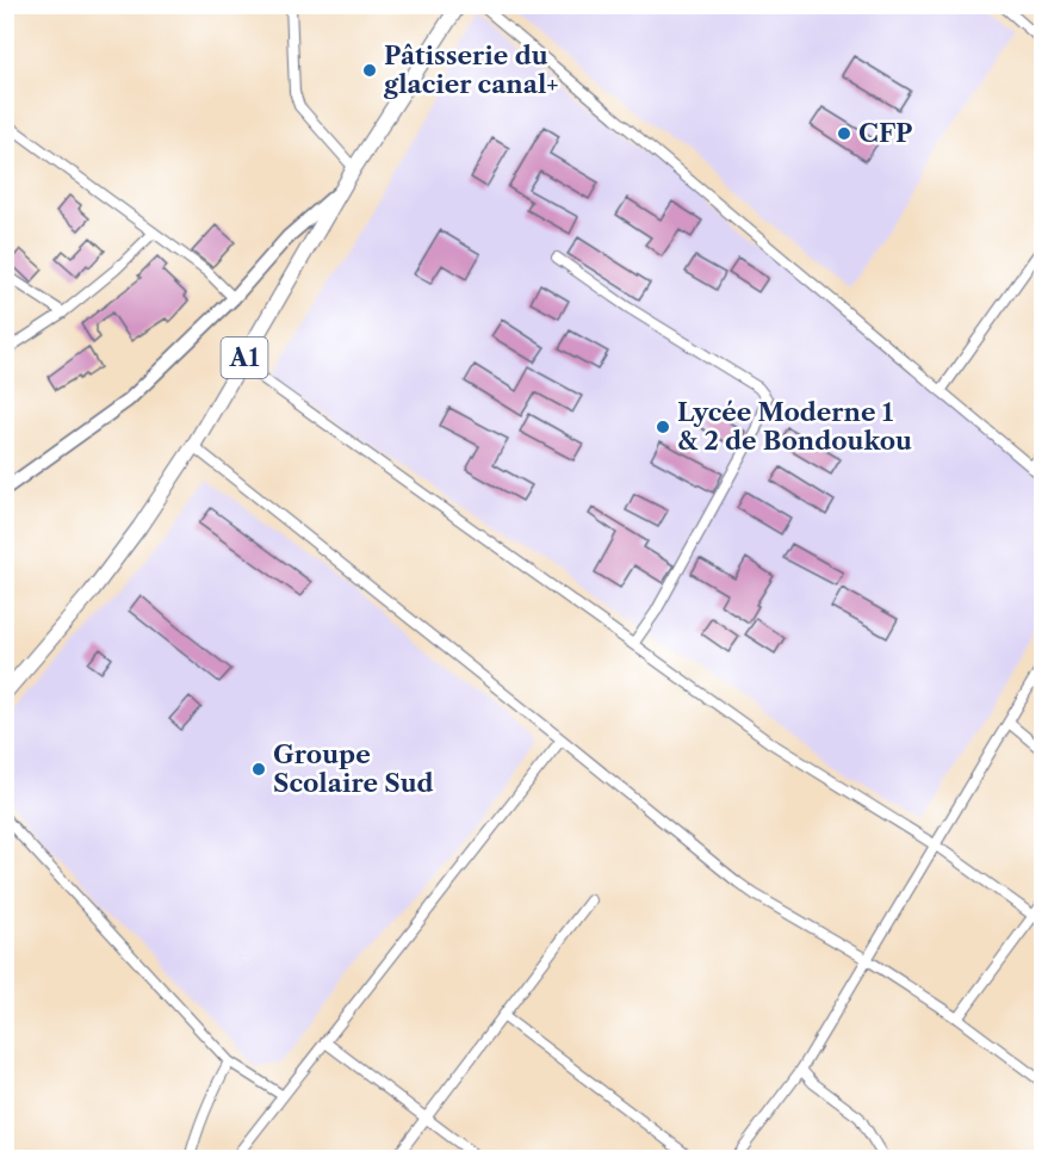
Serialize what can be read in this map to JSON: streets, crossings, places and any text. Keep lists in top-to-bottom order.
{
  "streets": {
    "main road": ["A1"]
  },
  "places": [
    "Pâtisserie du glacier canal+",
    "CFP",
    "Lycée Moderne 1 & 2 de Bondoukou",
    "Groupe Scolaire Sud"
  ]
}
